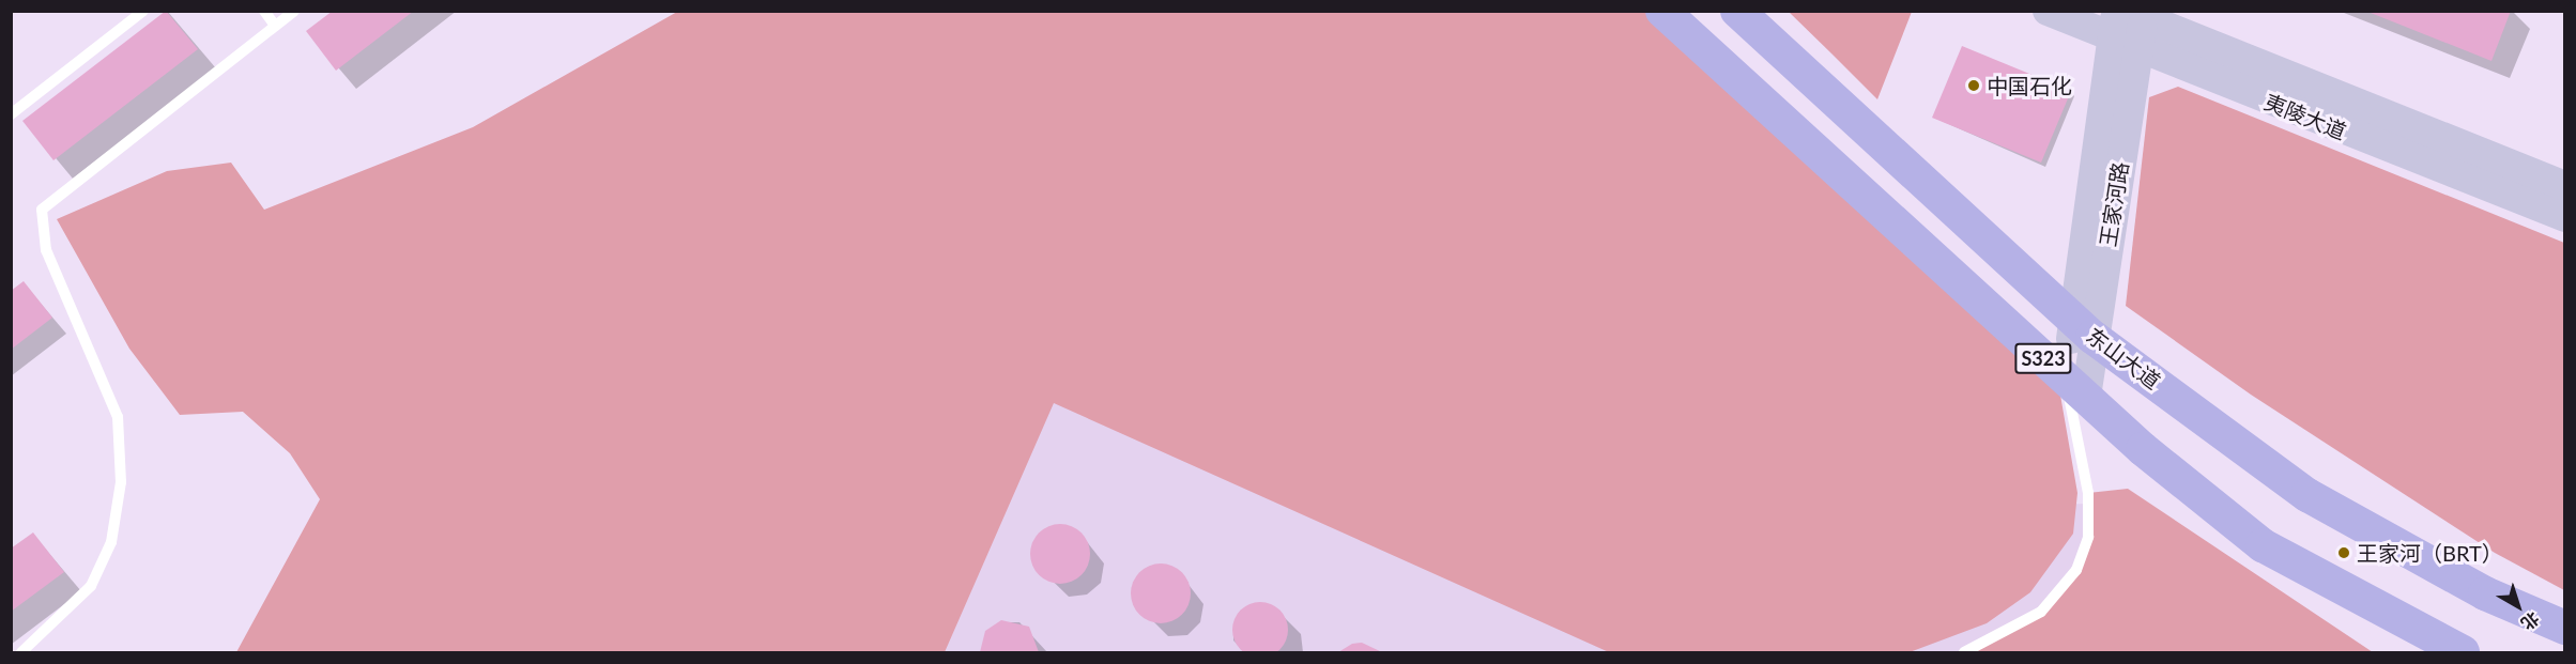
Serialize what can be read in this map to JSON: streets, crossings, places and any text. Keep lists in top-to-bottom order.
{
  "streets": {
    "main road": [
      "夷陵大道",
      "王家河路",
      "S323",
      "东山大道"
    ]
  },
  "crossings": [
    ["夷陵大道", "王家河路"],
    ["王家河路", "S323"],
    ["王家河路", "东山大道"]
  ],
  "places": ["中国石化", "王家河（BRT）"],
  "north": "bottom right"
}
